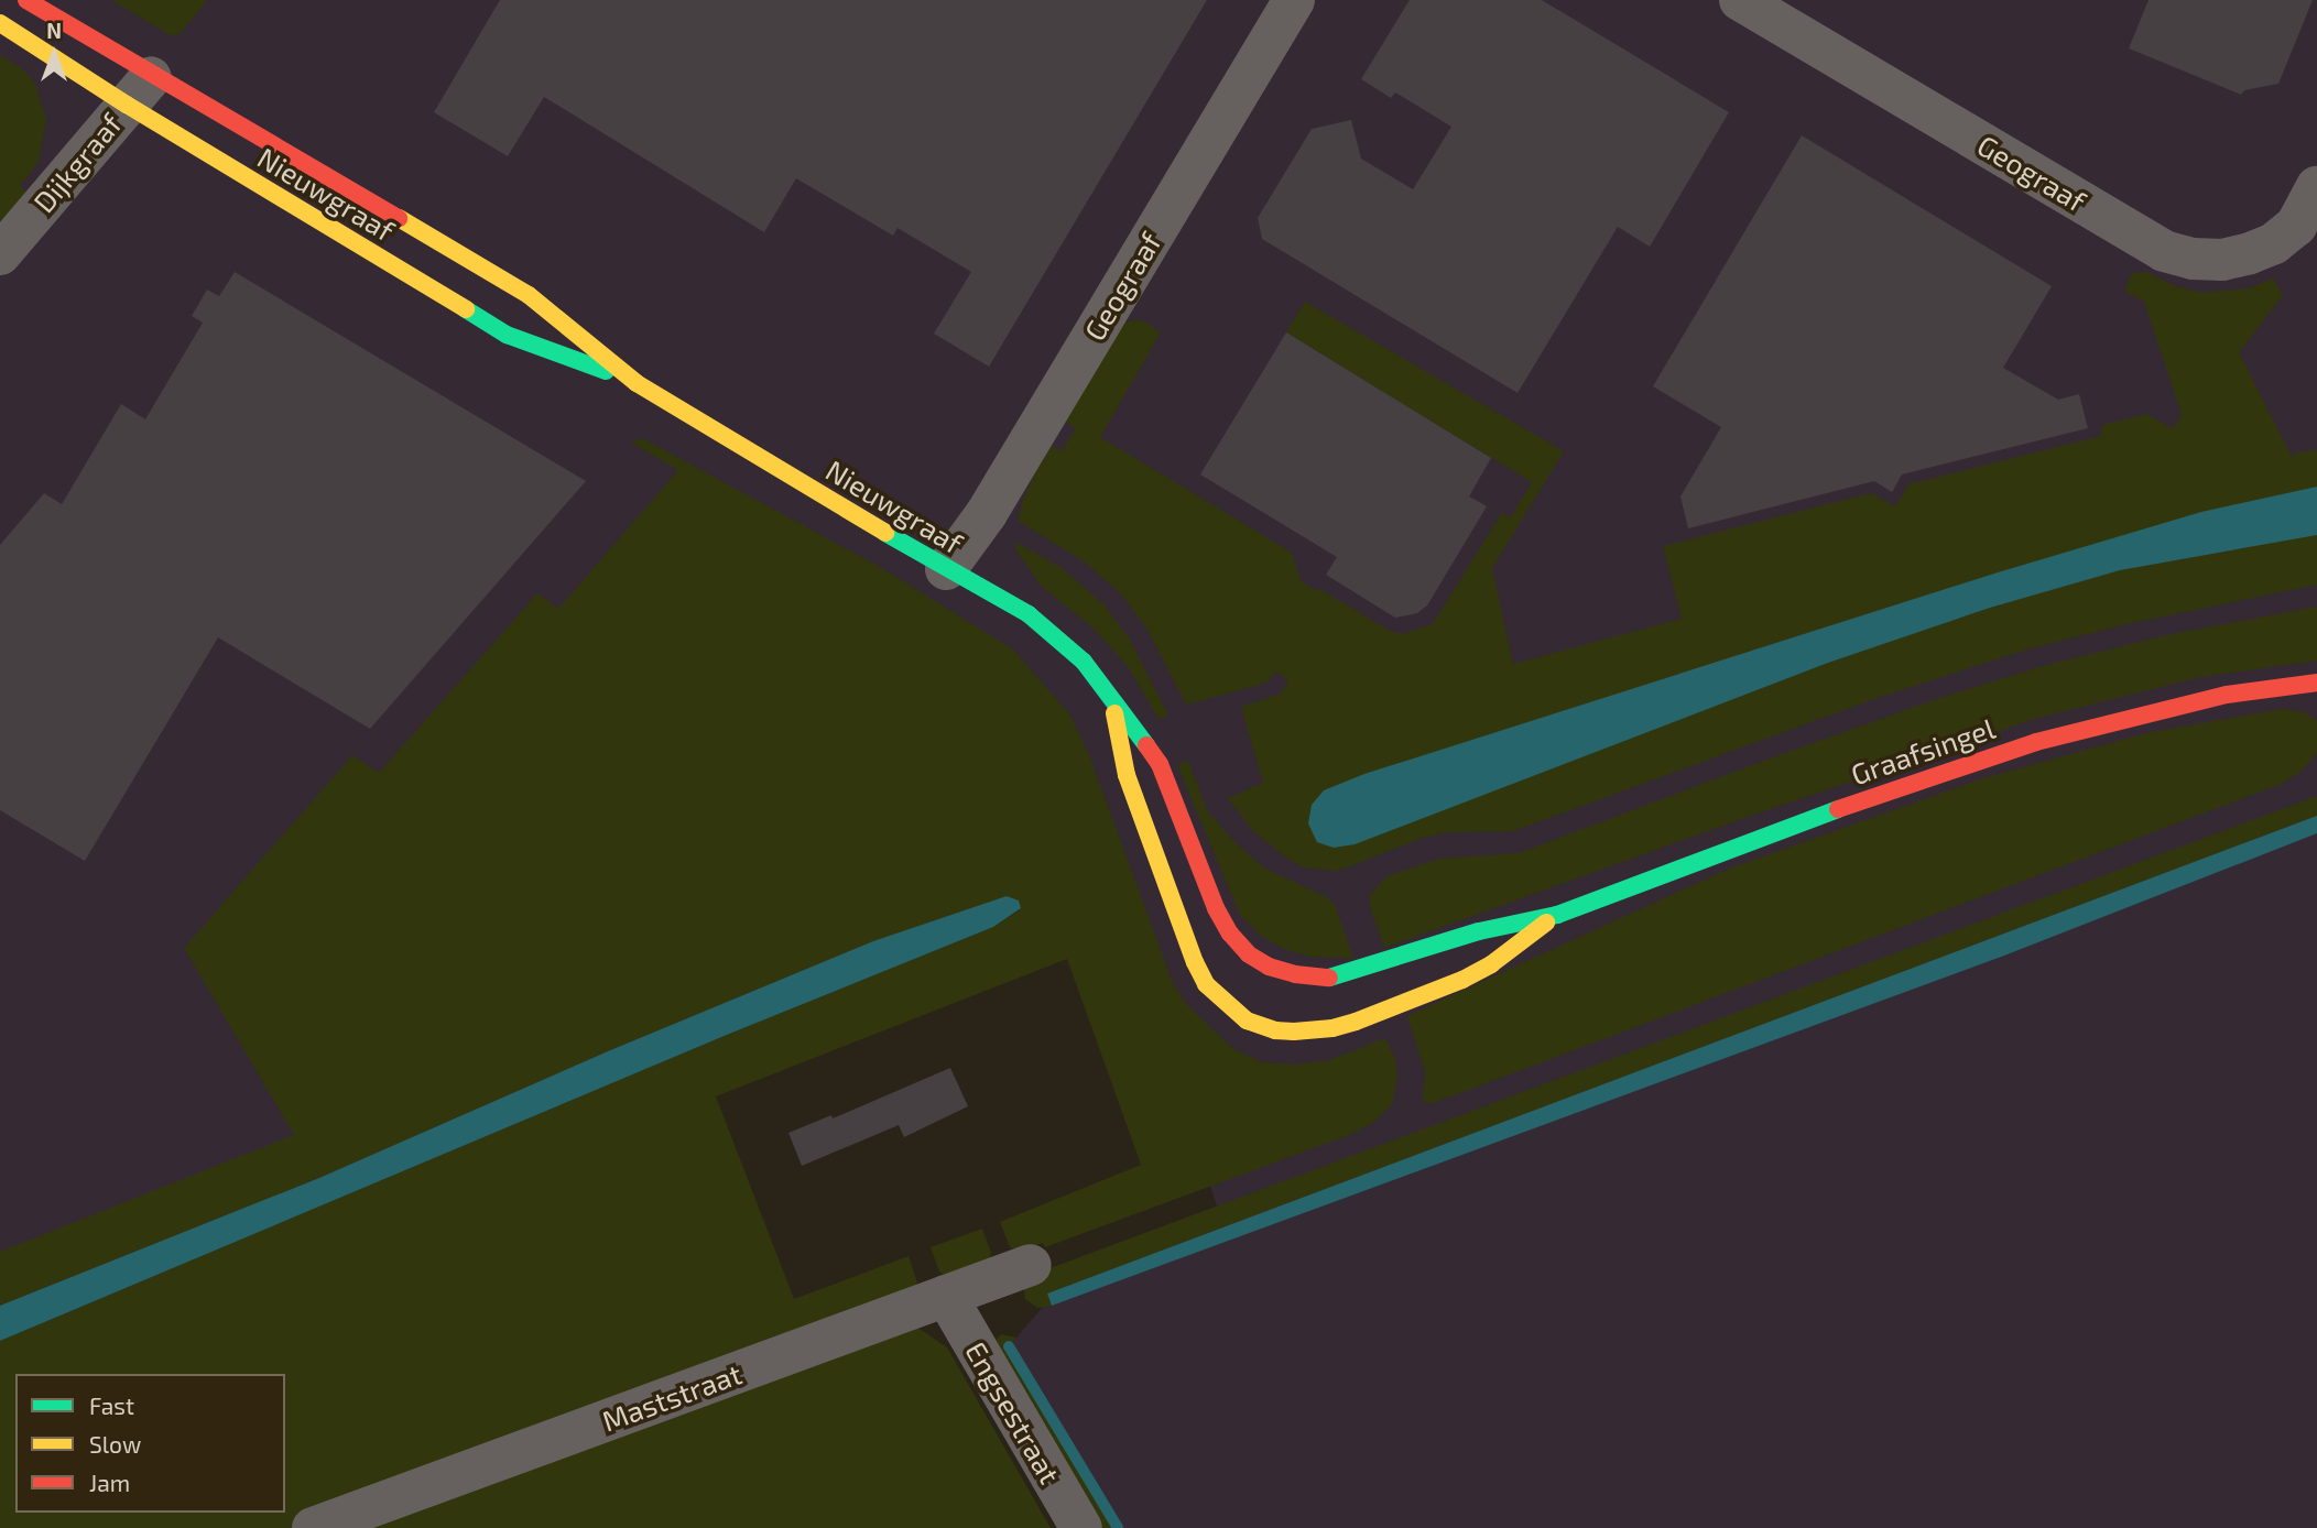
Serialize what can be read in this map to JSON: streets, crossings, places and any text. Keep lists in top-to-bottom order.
{
  "streets": {
    "street": [
      "Dijkgraaf",
      "Geograaf",
      "Nieuwgraaf",
      "Graafsingel",
      "Maststraat",
      "Engsestraat"
    ]
  },
  "crossings": [
    ["Dijkgraaf", "Nieuwgraaf"],
    ["Geograaf", "Nieuwgraaf"],
    ["Nieuwgraaf", "Graafsingel"],
    ["Maststraat", "Engsestraat"]
  ],
  "legend": ["Fast", "Slow", "Jam"],
  "north": "top"
}
